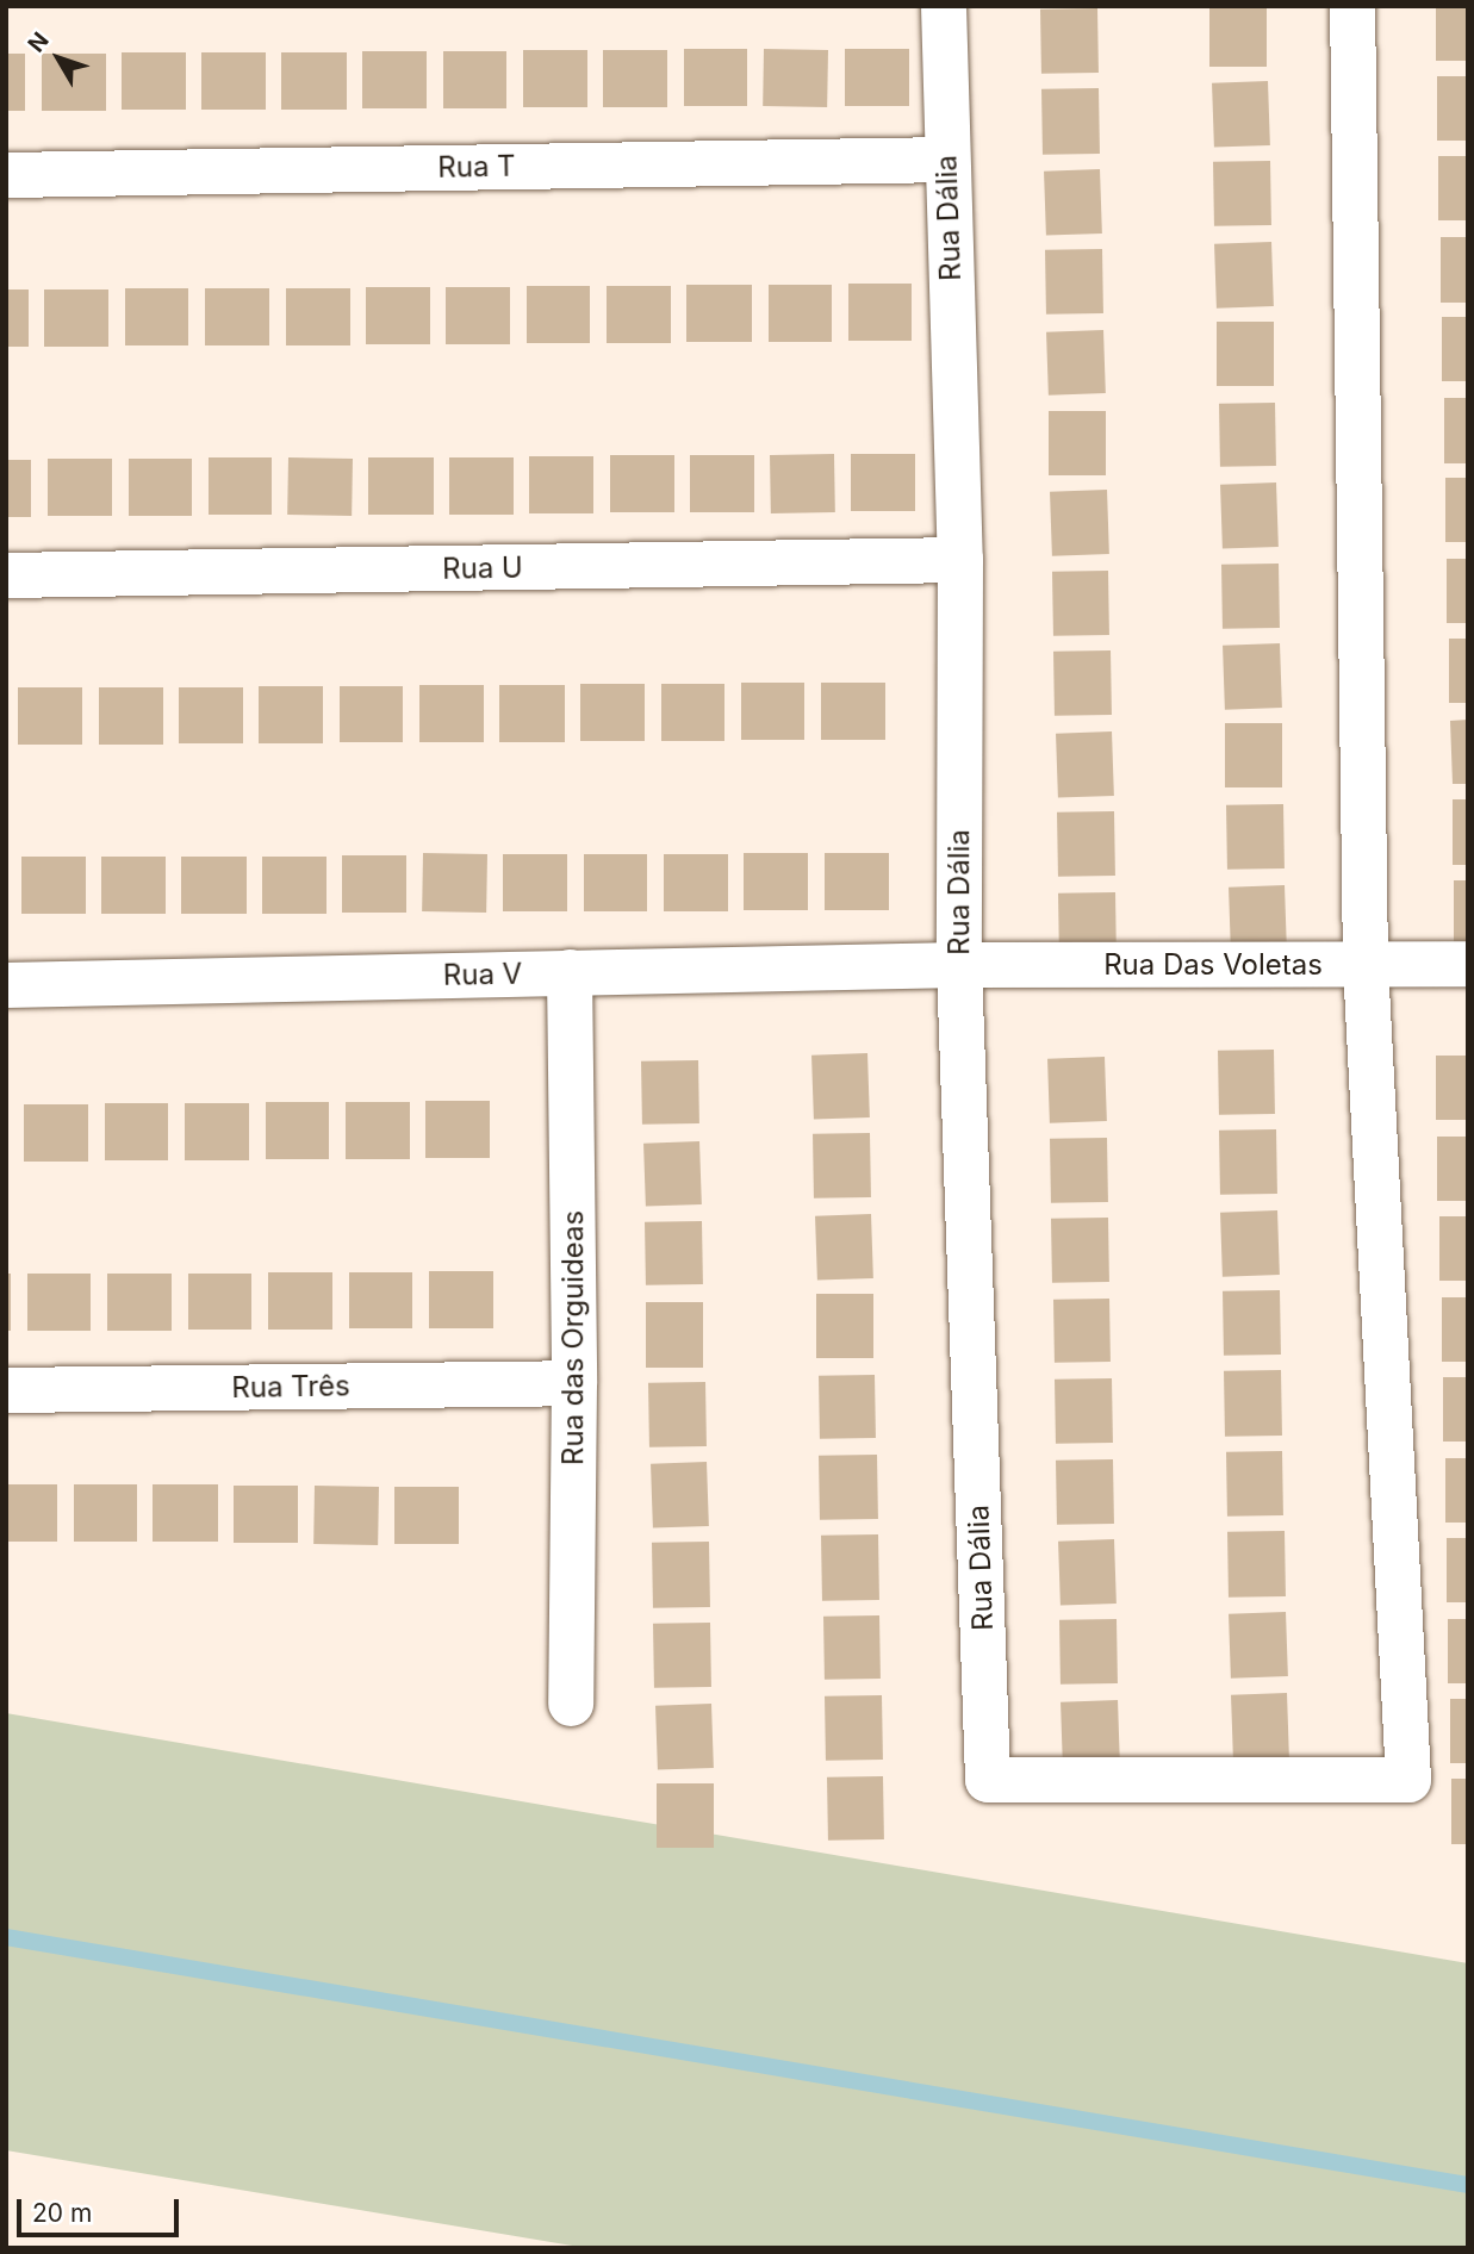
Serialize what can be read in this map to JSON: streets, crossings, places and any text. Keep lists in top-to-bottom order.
{
  "streets": {
    "street": [
      "Rua T",
      "Rua Dália",
      "Rua U",
      "Rua Das Voletas",
      "Rua V",
      "Rua das Orguideas",
      "Rua Três"
    ]
  },
  "crossings": [
    ["Rua T", "Rua Dália"],
    ["Rua Dália", "Rua U"],
    ["Rua Dália", "Rua Das Voletas"],
    ["Rua Dália", "Rua V"],
    ["Rua Das Voletas", "Rua V"],
    ["Rua V", "Rua das Orguideas"],
    ["Rua das Orguideas", "Rua Três"]
  ],
  "scale_bar": "20 m",
  "north": "top left"
}
